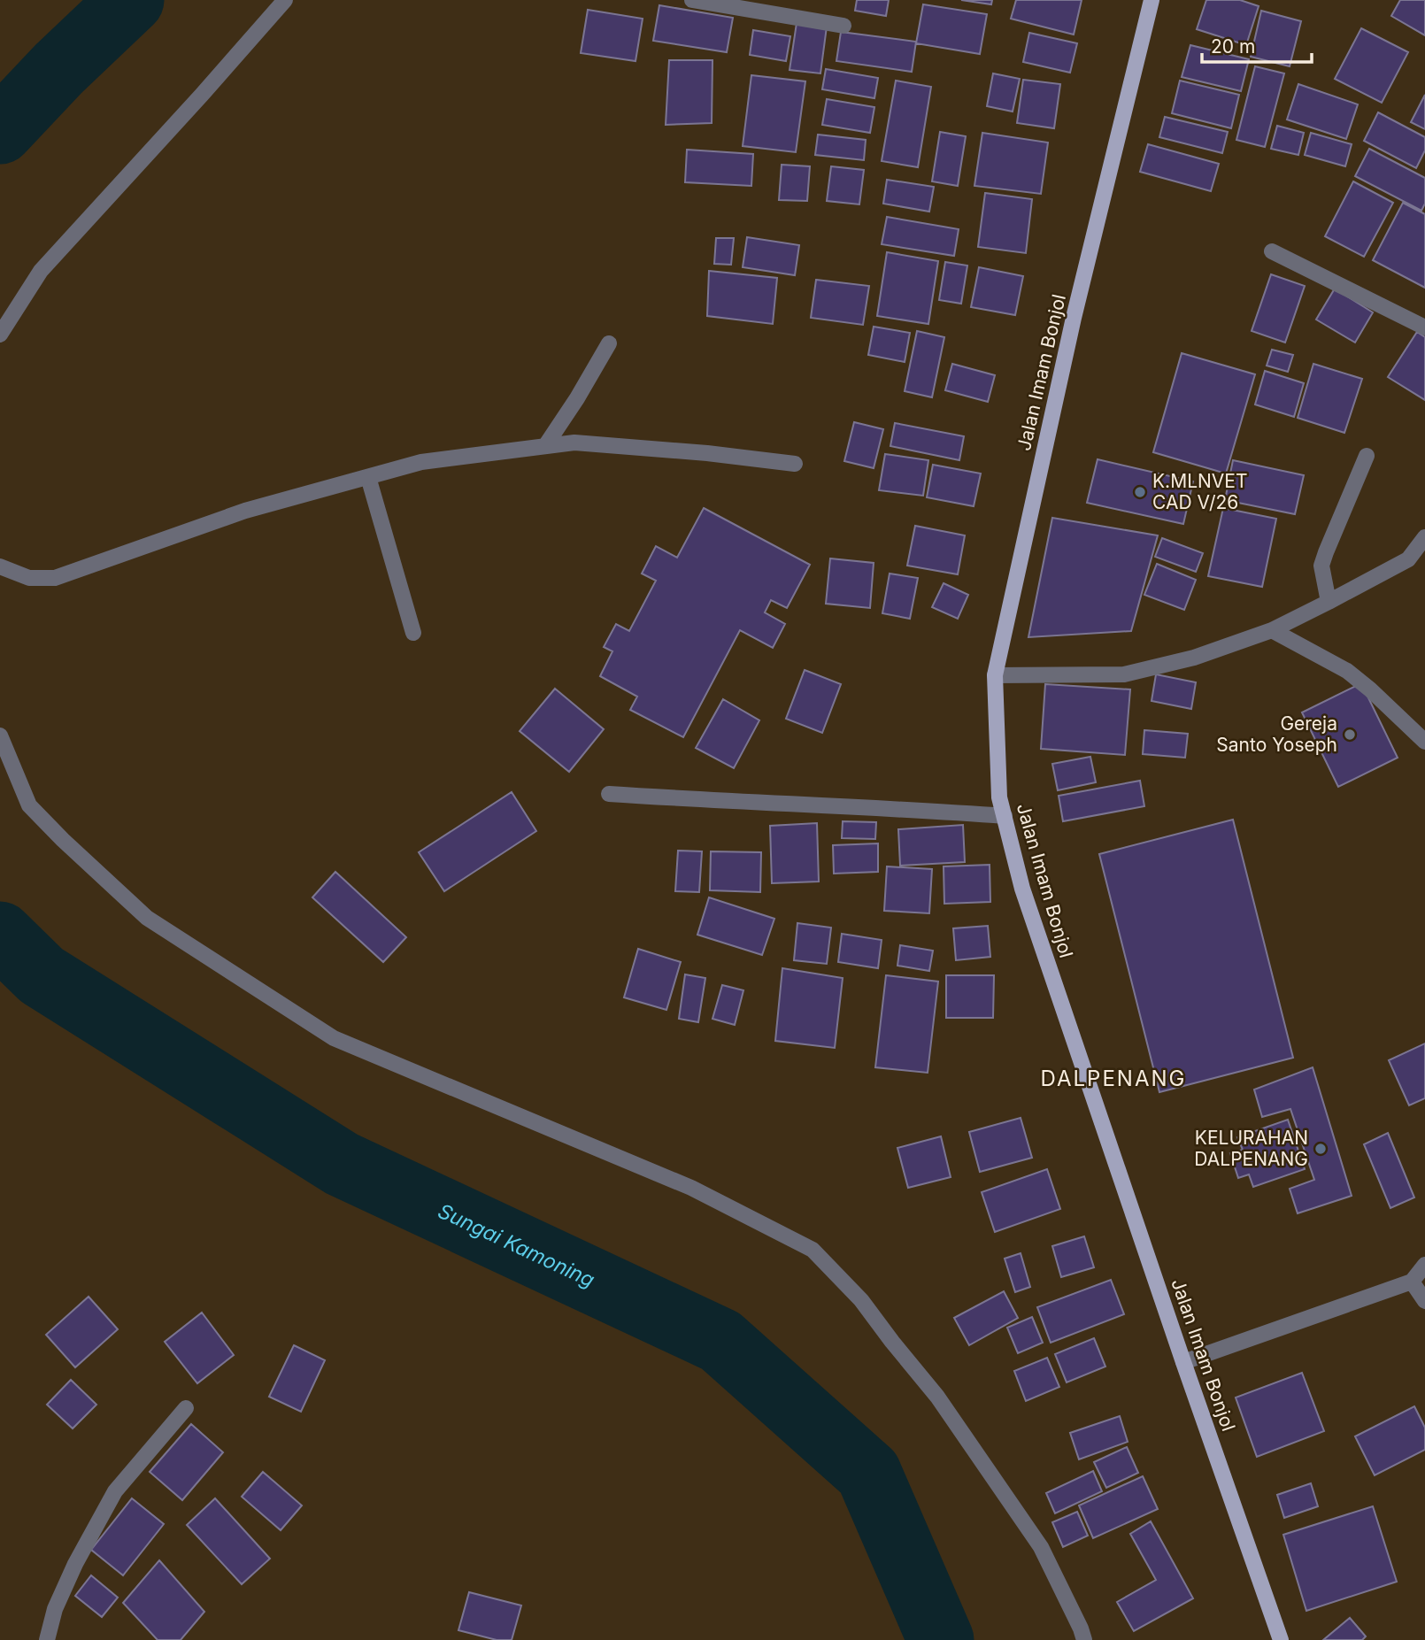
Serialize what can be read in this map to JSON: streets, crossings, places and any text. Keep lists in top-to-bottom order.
{
  "streets": {
    "main road": ["Jalan Imam Bonjol"]
  },
  "districts": ["DALPENANG"],
  "water": ["Sungai Kamoning"],
  "places": ["K.MLNVET CAD V/26", "Gereja Santo Yoseph", "KELURAHAN DALPENANG"],
  "scale_bar": "20 m"
}
